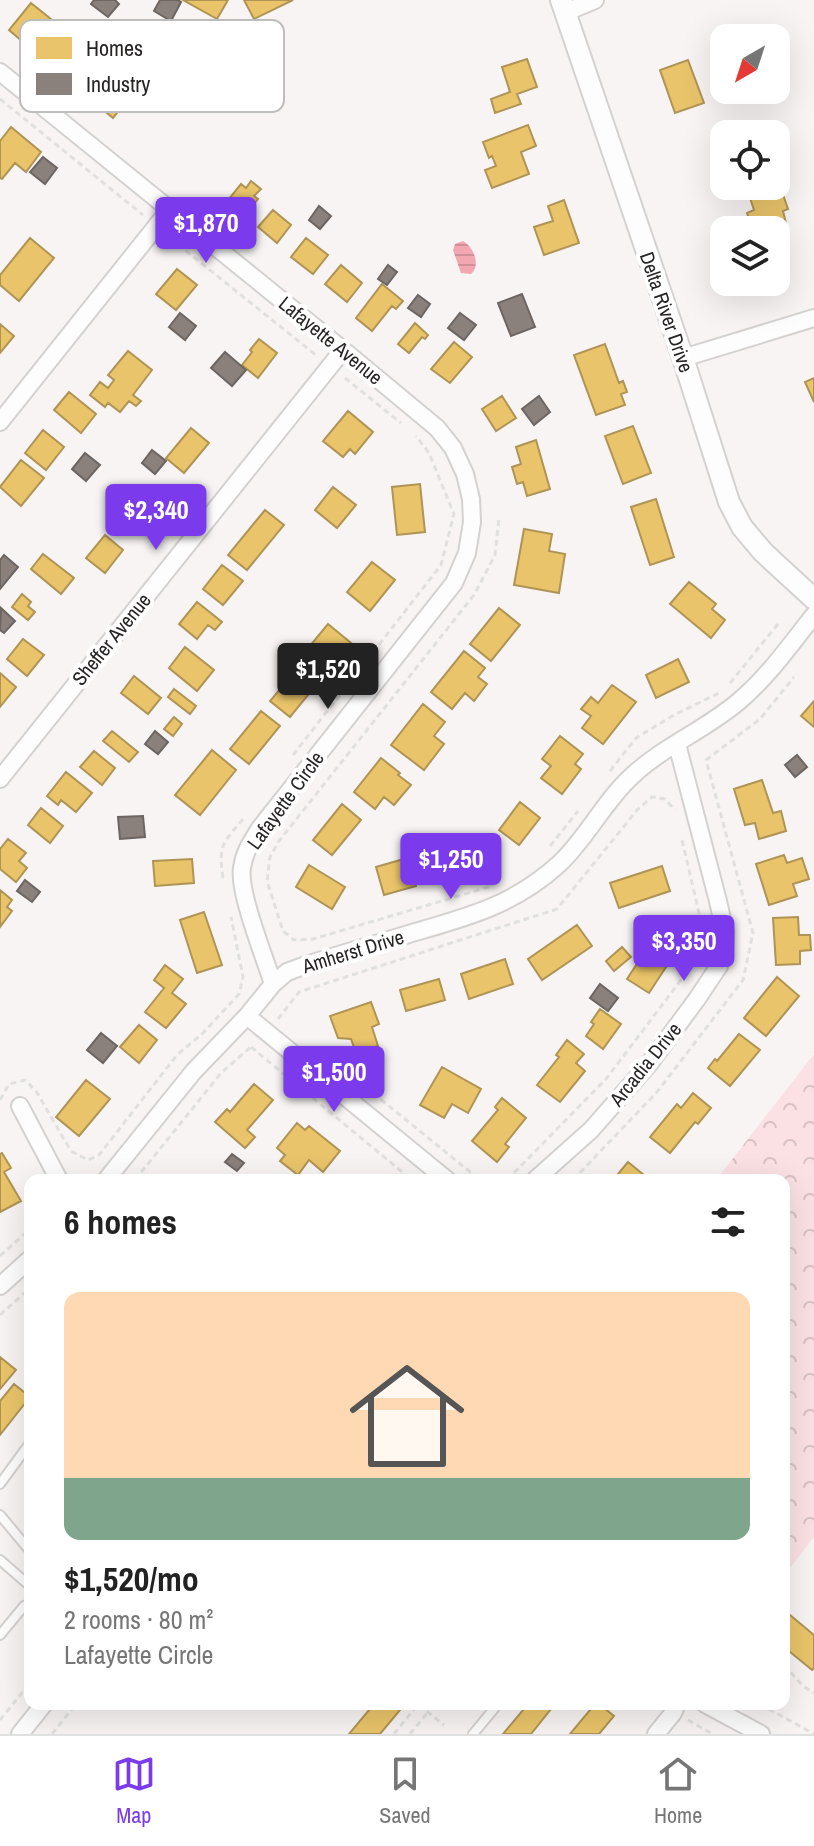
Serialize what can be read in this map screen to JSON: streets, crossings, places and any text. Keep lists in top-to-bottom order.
{
  "streets": {
    "street": [
      "Delta River Drive",
      "Lafayette Avenue",
      "Sheffer Avenue",
      "Lafayette Circle",
      "Amherst Drive",
      "Arcadia Drive"
    ]
  },
  "crossings": [
    ["Lafayette Avenue", "Sheffer Avenue"],
    ["Lafayette Avenue", "Lafayette Circle"],
    ["Lafayette Circle", "Amherst Drive"],
    ["Amherst Drive", "Arcadia Drive"]
  ],
  "legend": ["Homes", "Industry"],
  "north": "bottom left",
  "page": {
    "price": [
      "$1,870",
      "$2,340",
      "$1,520",
      "$1,250",
      "$3,350",
      "$1,500"
    ],
    "heading": "6 homes",
    "list": [
      {
        "name": "$1,520/mo",
        "note": "2 rooms · 80 m² · Lafayette Circle"
      }
    ],
    "tabs": ["Map", "Saved", "Home"]
  }
}
